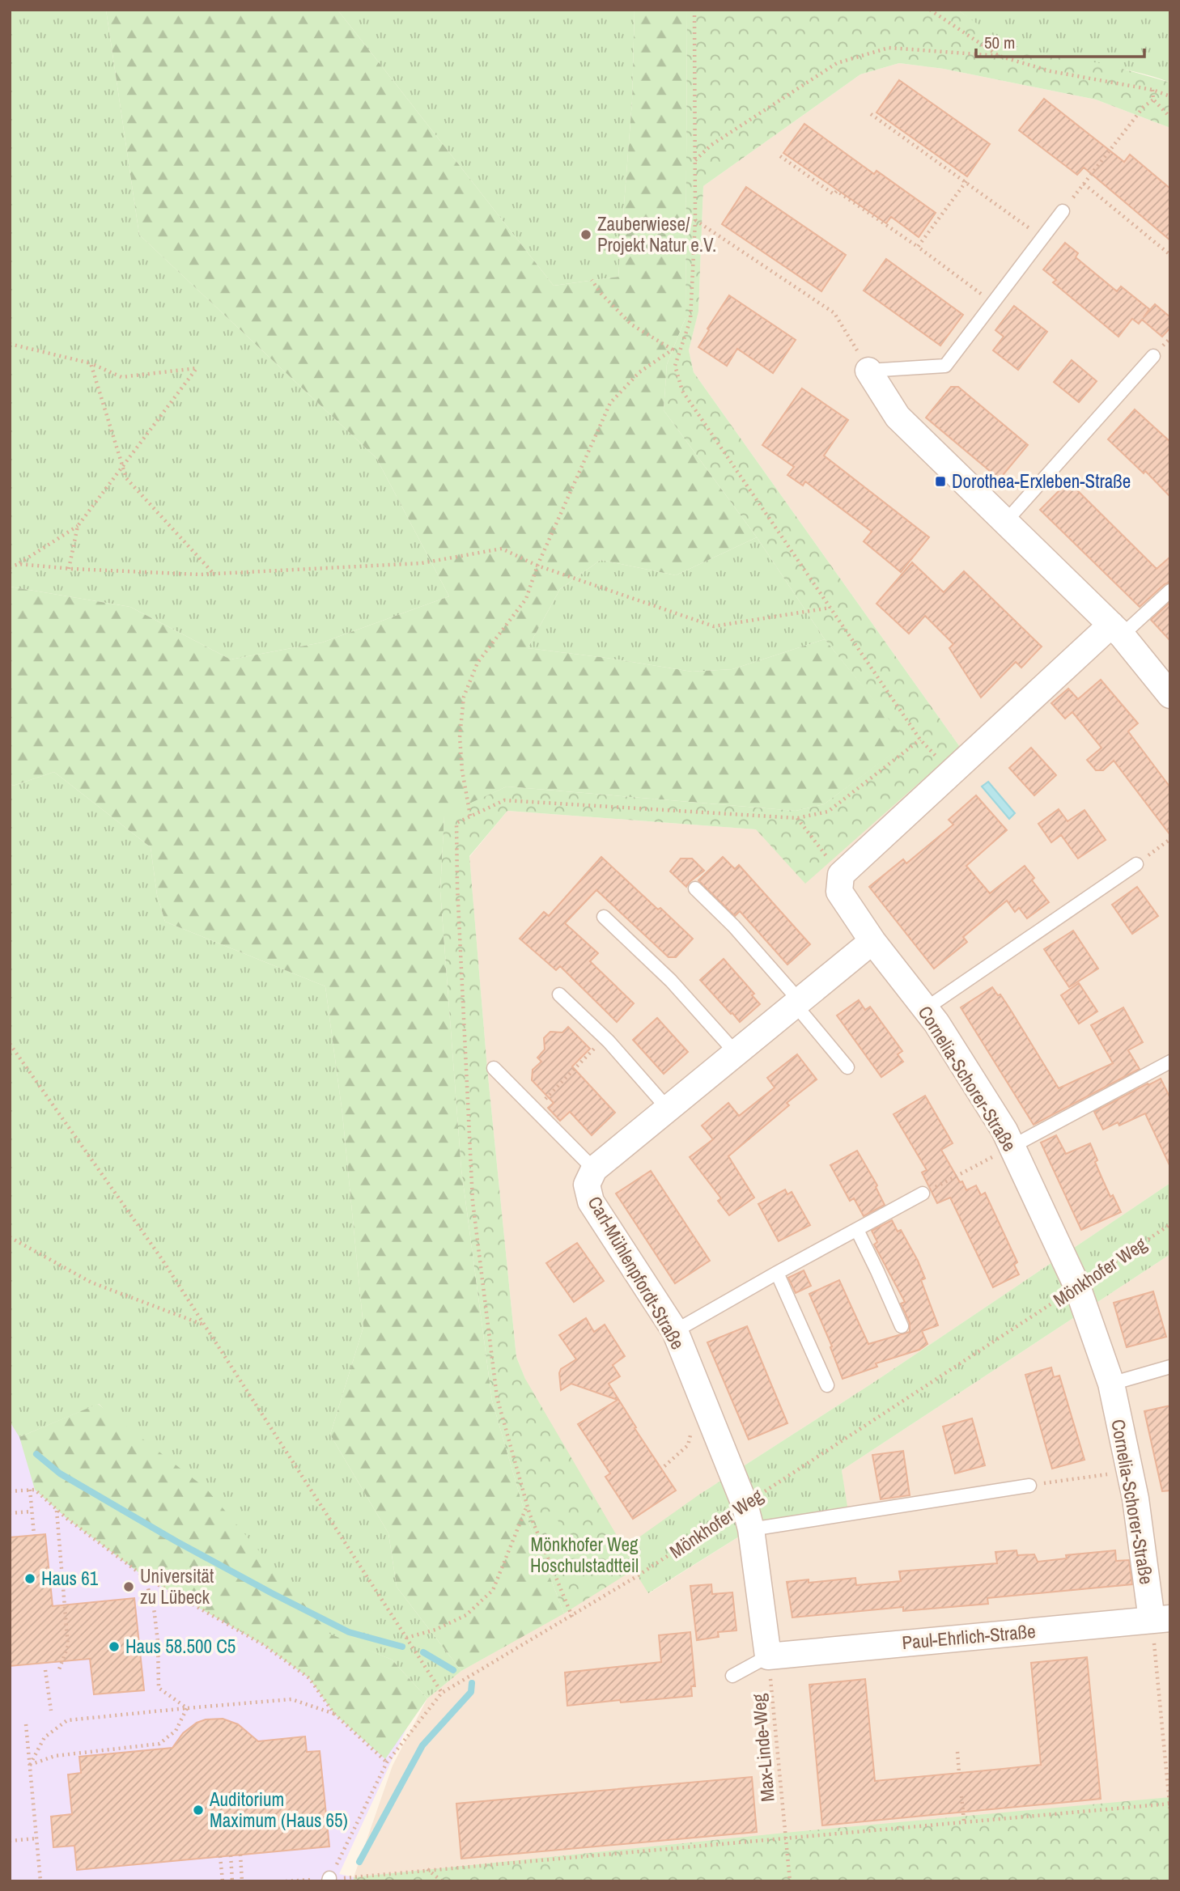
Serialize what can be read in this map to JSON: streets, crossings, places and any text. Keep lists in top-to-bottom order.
{
  "streets": {
    "street": ["Cornelia-Schorer-Straße", "Carl-Mühlenpfordt-Straße", "Paul-Ehrlich-Straße"],
    "path": ["Mönkhofer Weg", "Max-Linde-Weg"]
  },
  "crossings": [
    ["Cornelia-Schorer-Straße", "Mönkhofer Weg"],
    ["Cornelia-Schorer-Straße", "Carl-Mühlenpfordt-Straße"],
    ["Cornelia-Schorer-Straße", "Paul-Ehrlich-Straße"],
    ["Mönkhofer Weg", "Carl-Mühlenpfordt-Straße"],
    ["Carl-Mühlenpfordt-Straße", "Paul-Ehrlich-Straße"],
    ["Carl-Mühlenpfordt-Straße", "Max-Linde-Weg"],
    ["Paul-Ehrlich-Straße", "Max-Linde-Weg"]
  ],
  "parks": ["Mönkhofer Weg Hoschulstadtteil"],
  "places": {
    "other": [
      "Zauberwiese/ Projekt Natur e.V.",
      "Haus 61",
      "Universität zu Lübeck",
      "Haus 58.500 C5",
      "Auditorium Maximum (Haus 65)"
    ],
    "transit": ["Dorothea-Erxleben-Straße"]
  },
  "scale_bar": "50 m"
}
